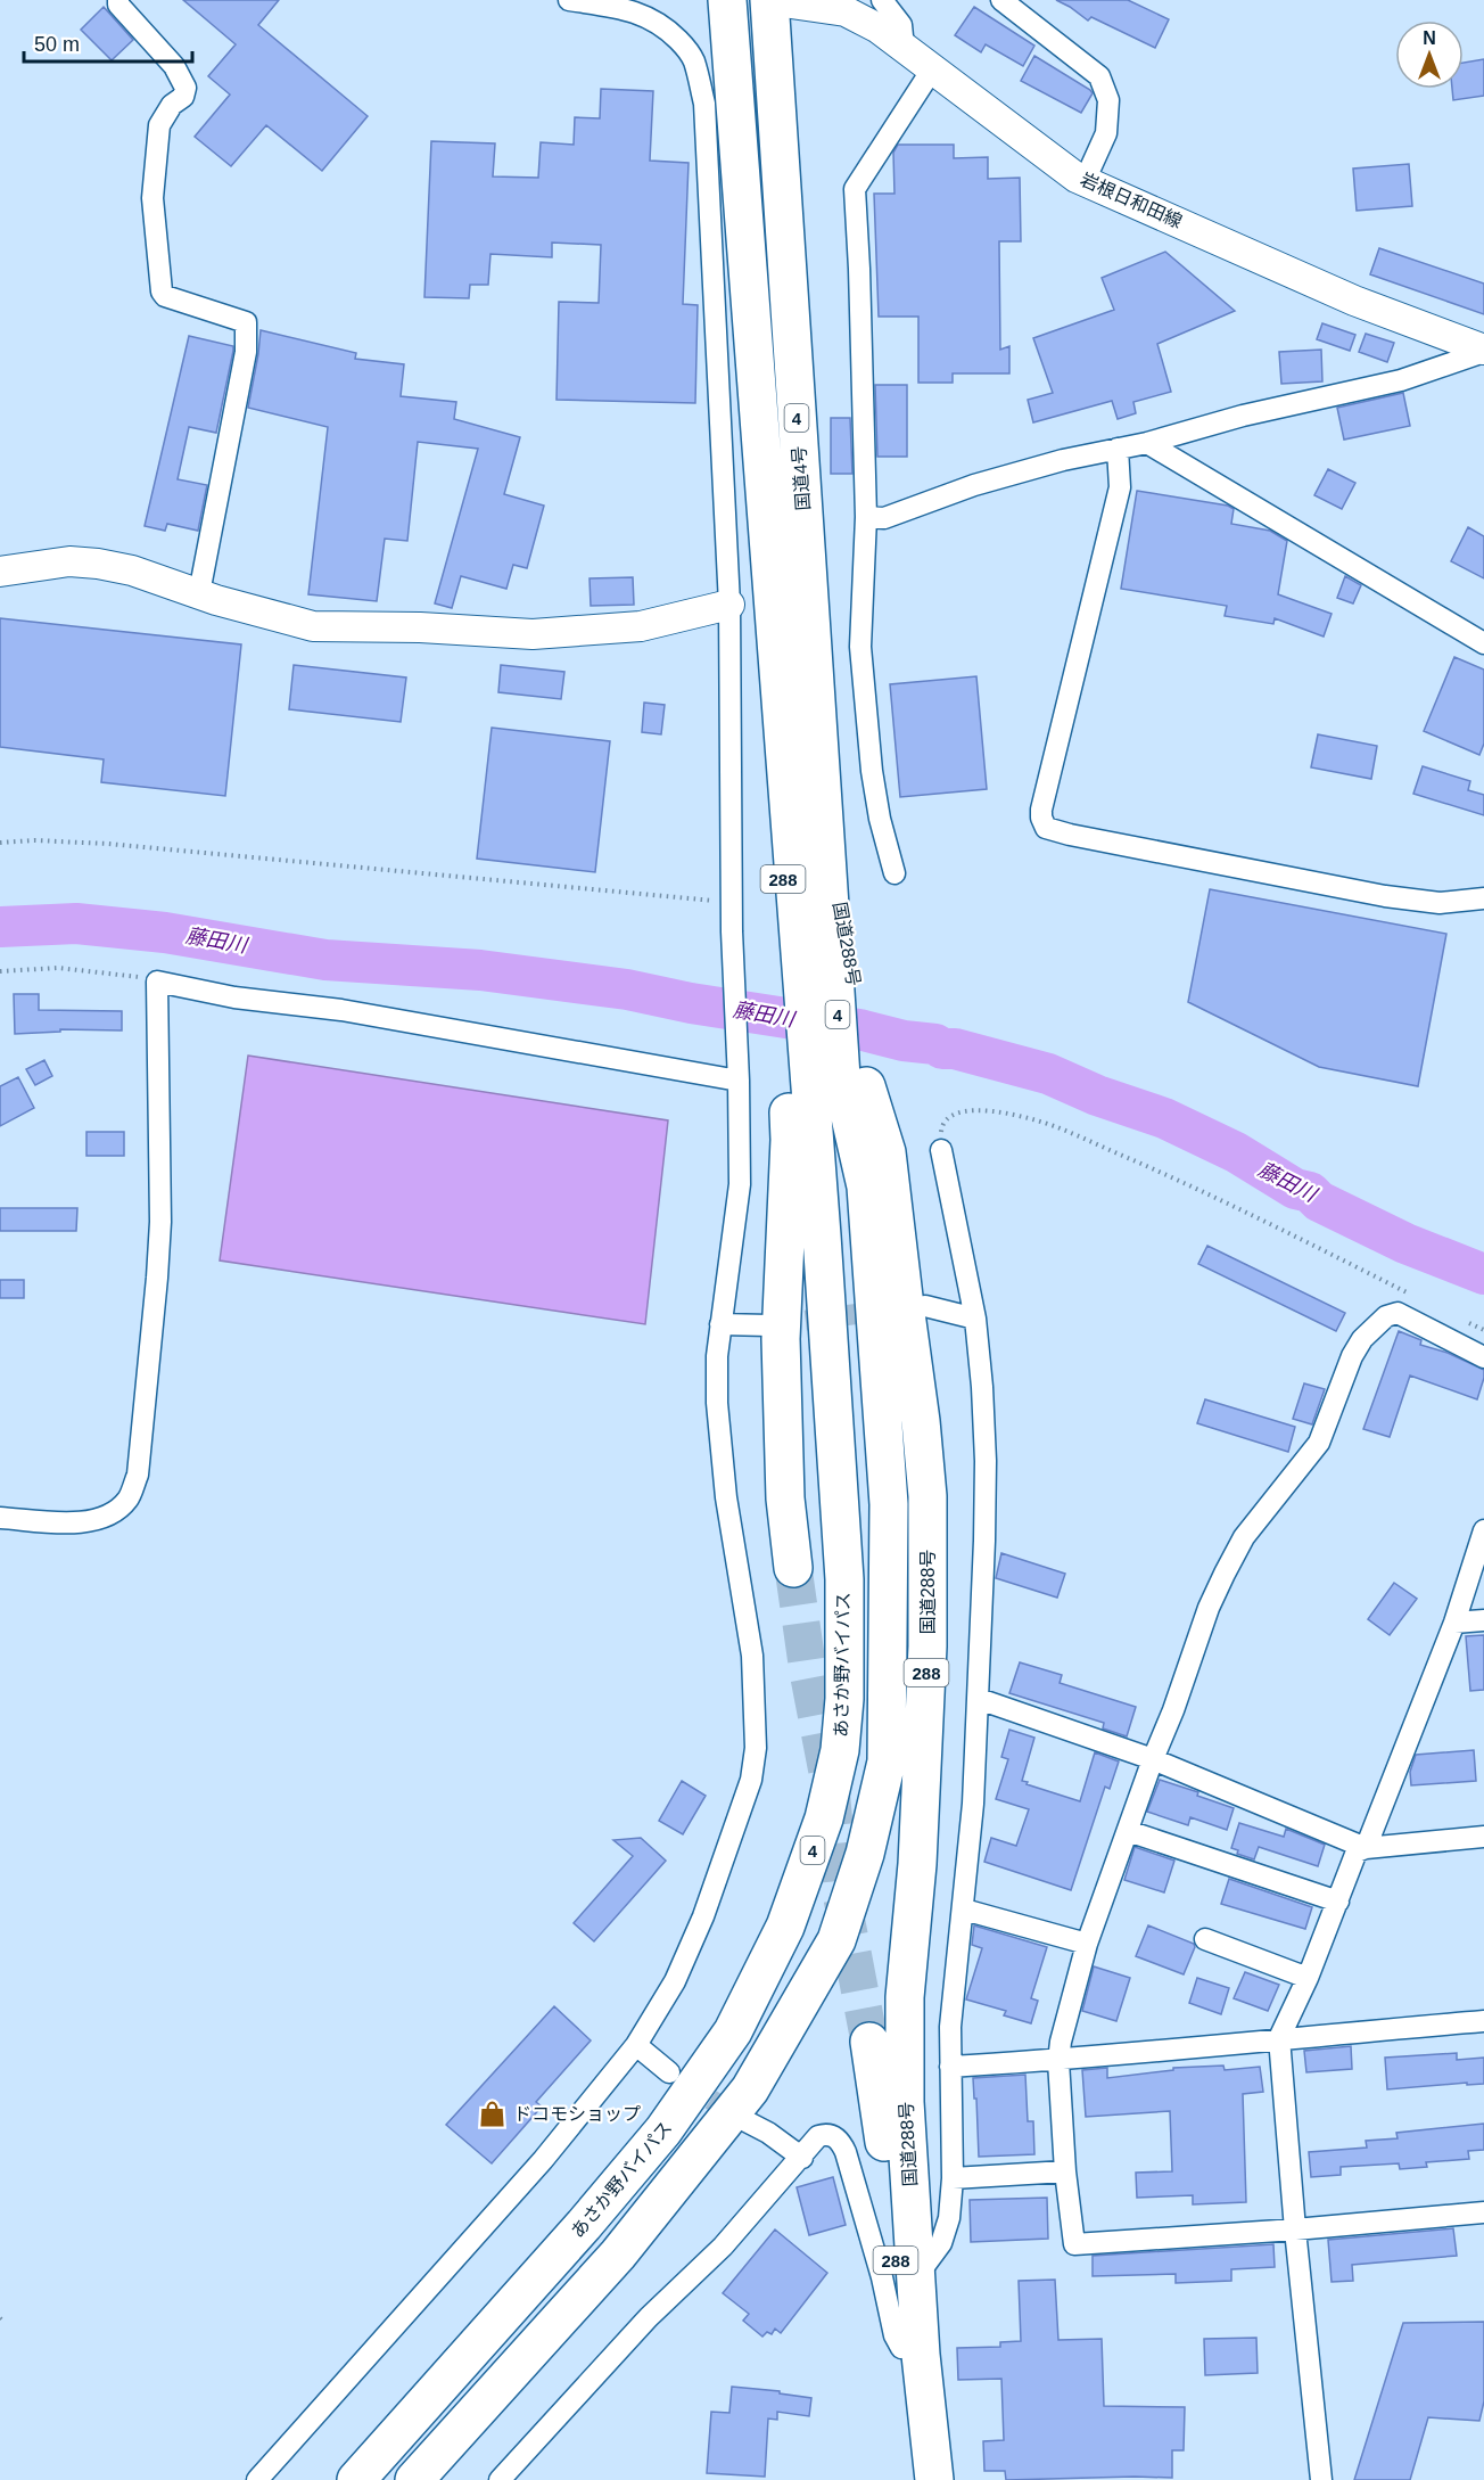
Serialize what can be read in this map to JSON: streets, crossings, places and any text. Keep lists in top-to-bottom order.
{
  "streets": {
    "highway": [
      "4",
      "国道4号",
      "288",
      "国道288号",
      "あさか野バイパス"
    ],
    "main road": ["岩根日和田線"]
  },
  "crossings": [
    ["岩根日和田線", "国道4号"],
    ["国道4号", "国道288号"],
    ["国道288号", "あさか野バイパス"]
  ],
  "water": ["藤田川"],
  "places": {
    "shop": ["ドコモショップ"]
  },
  "scale_bar": "50 m",
  "north": "top"
}
